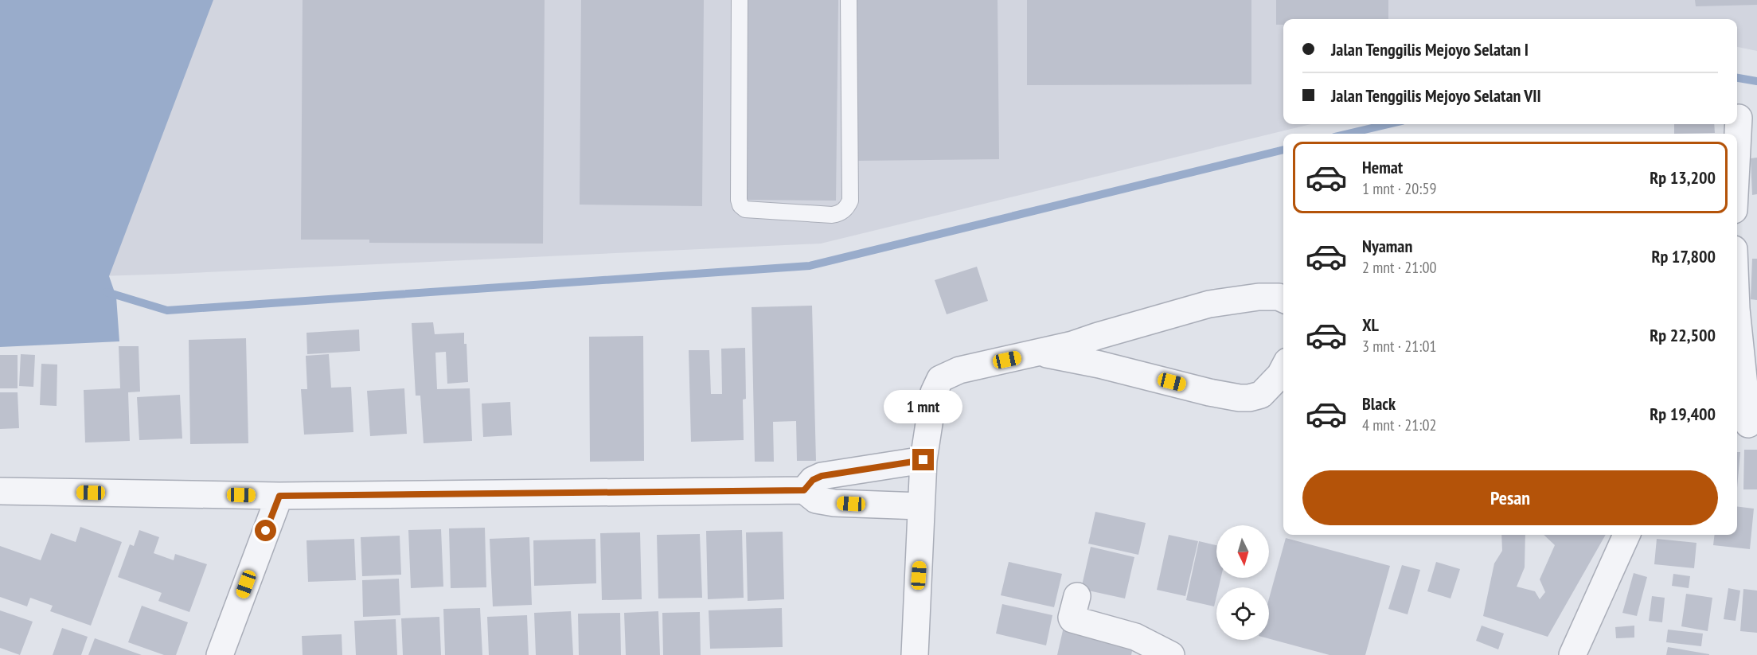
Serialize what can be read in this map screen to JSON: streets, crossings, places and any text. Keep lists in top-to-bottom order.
{
  "north": "bottom",
  "page": {
    "banner": ["Jalan Tenggilis Mejoyo Selatan I", "Jalan Tenggilis Mejoyo Selatan VII"],
    "list": [
      {
        "name": "Hemat",
        "note": "1 mnt · 20:59",
        "value": "Rp 13,200"
      },
      {
        "name": "Nyaman",
        "note": "2 mnt · 21:00",
        "value": "Rp 17,800"
      },
      {
        "name": "XL",
        "note": "3 mnt · 21:01",
        "value": "Rp 22,500"
      },
      {
        "name": "Black",
        "note": "4 mnt · 21:02",
        "value": "Rp 19,400"
      }
    ],
    "bubble": "1 mnt",
    "buttons": "Pesan"
  }
}
